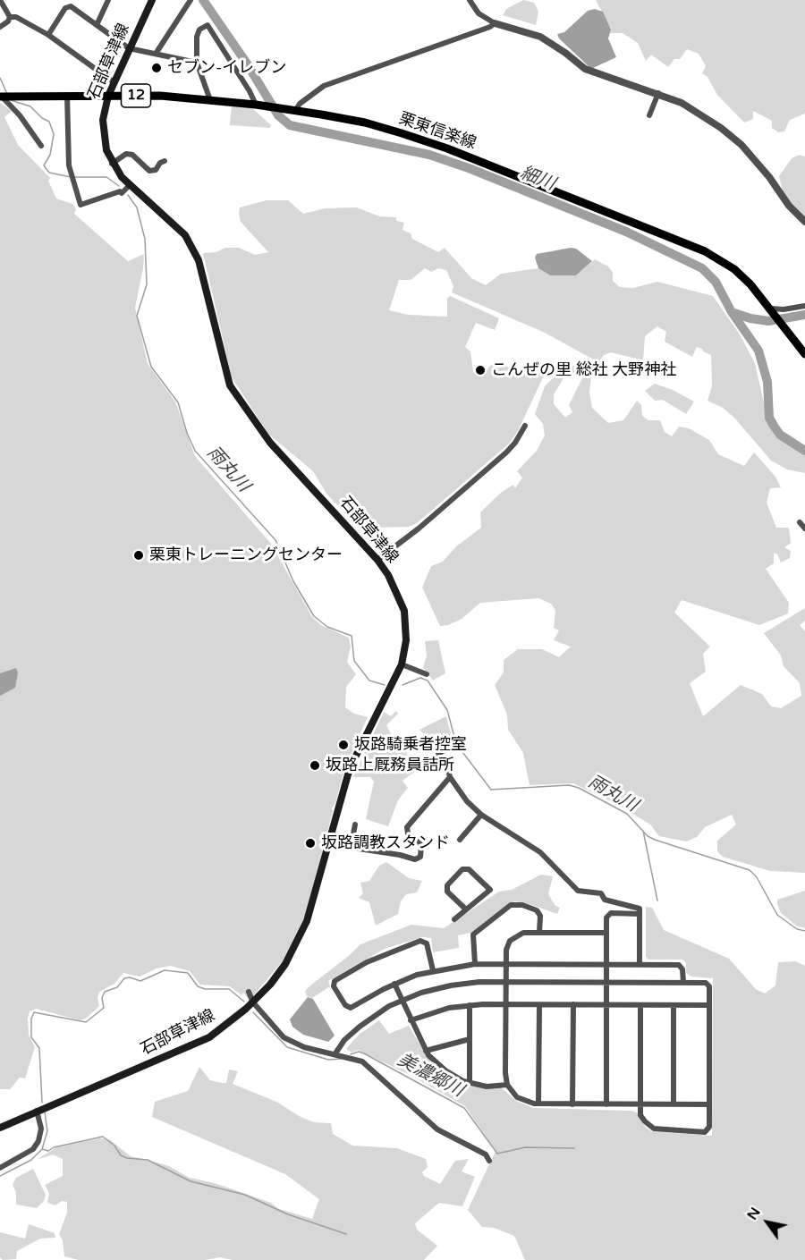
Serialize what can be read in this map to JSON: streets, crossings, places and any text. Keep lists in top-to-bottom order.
{
  "streets": {
    "main road": ["石部草津線", "12", "栗東信楽線"]
  },
  "crossings": [
    ["石部草津線", "栗東信楽線"]
  ],
  "water": ["細川", "雨丸川", "美濃郷川"],
  "places": [
    "セブン-イレブン",
    "こんぜの里 総社 大野神社",
    "栗東トレーニングセンター",
    "坂路騎乗者控室",
    "坂路上厩務員詰所",
    "坂路調教スタンド"
  ],
  "north": "top left"
}
